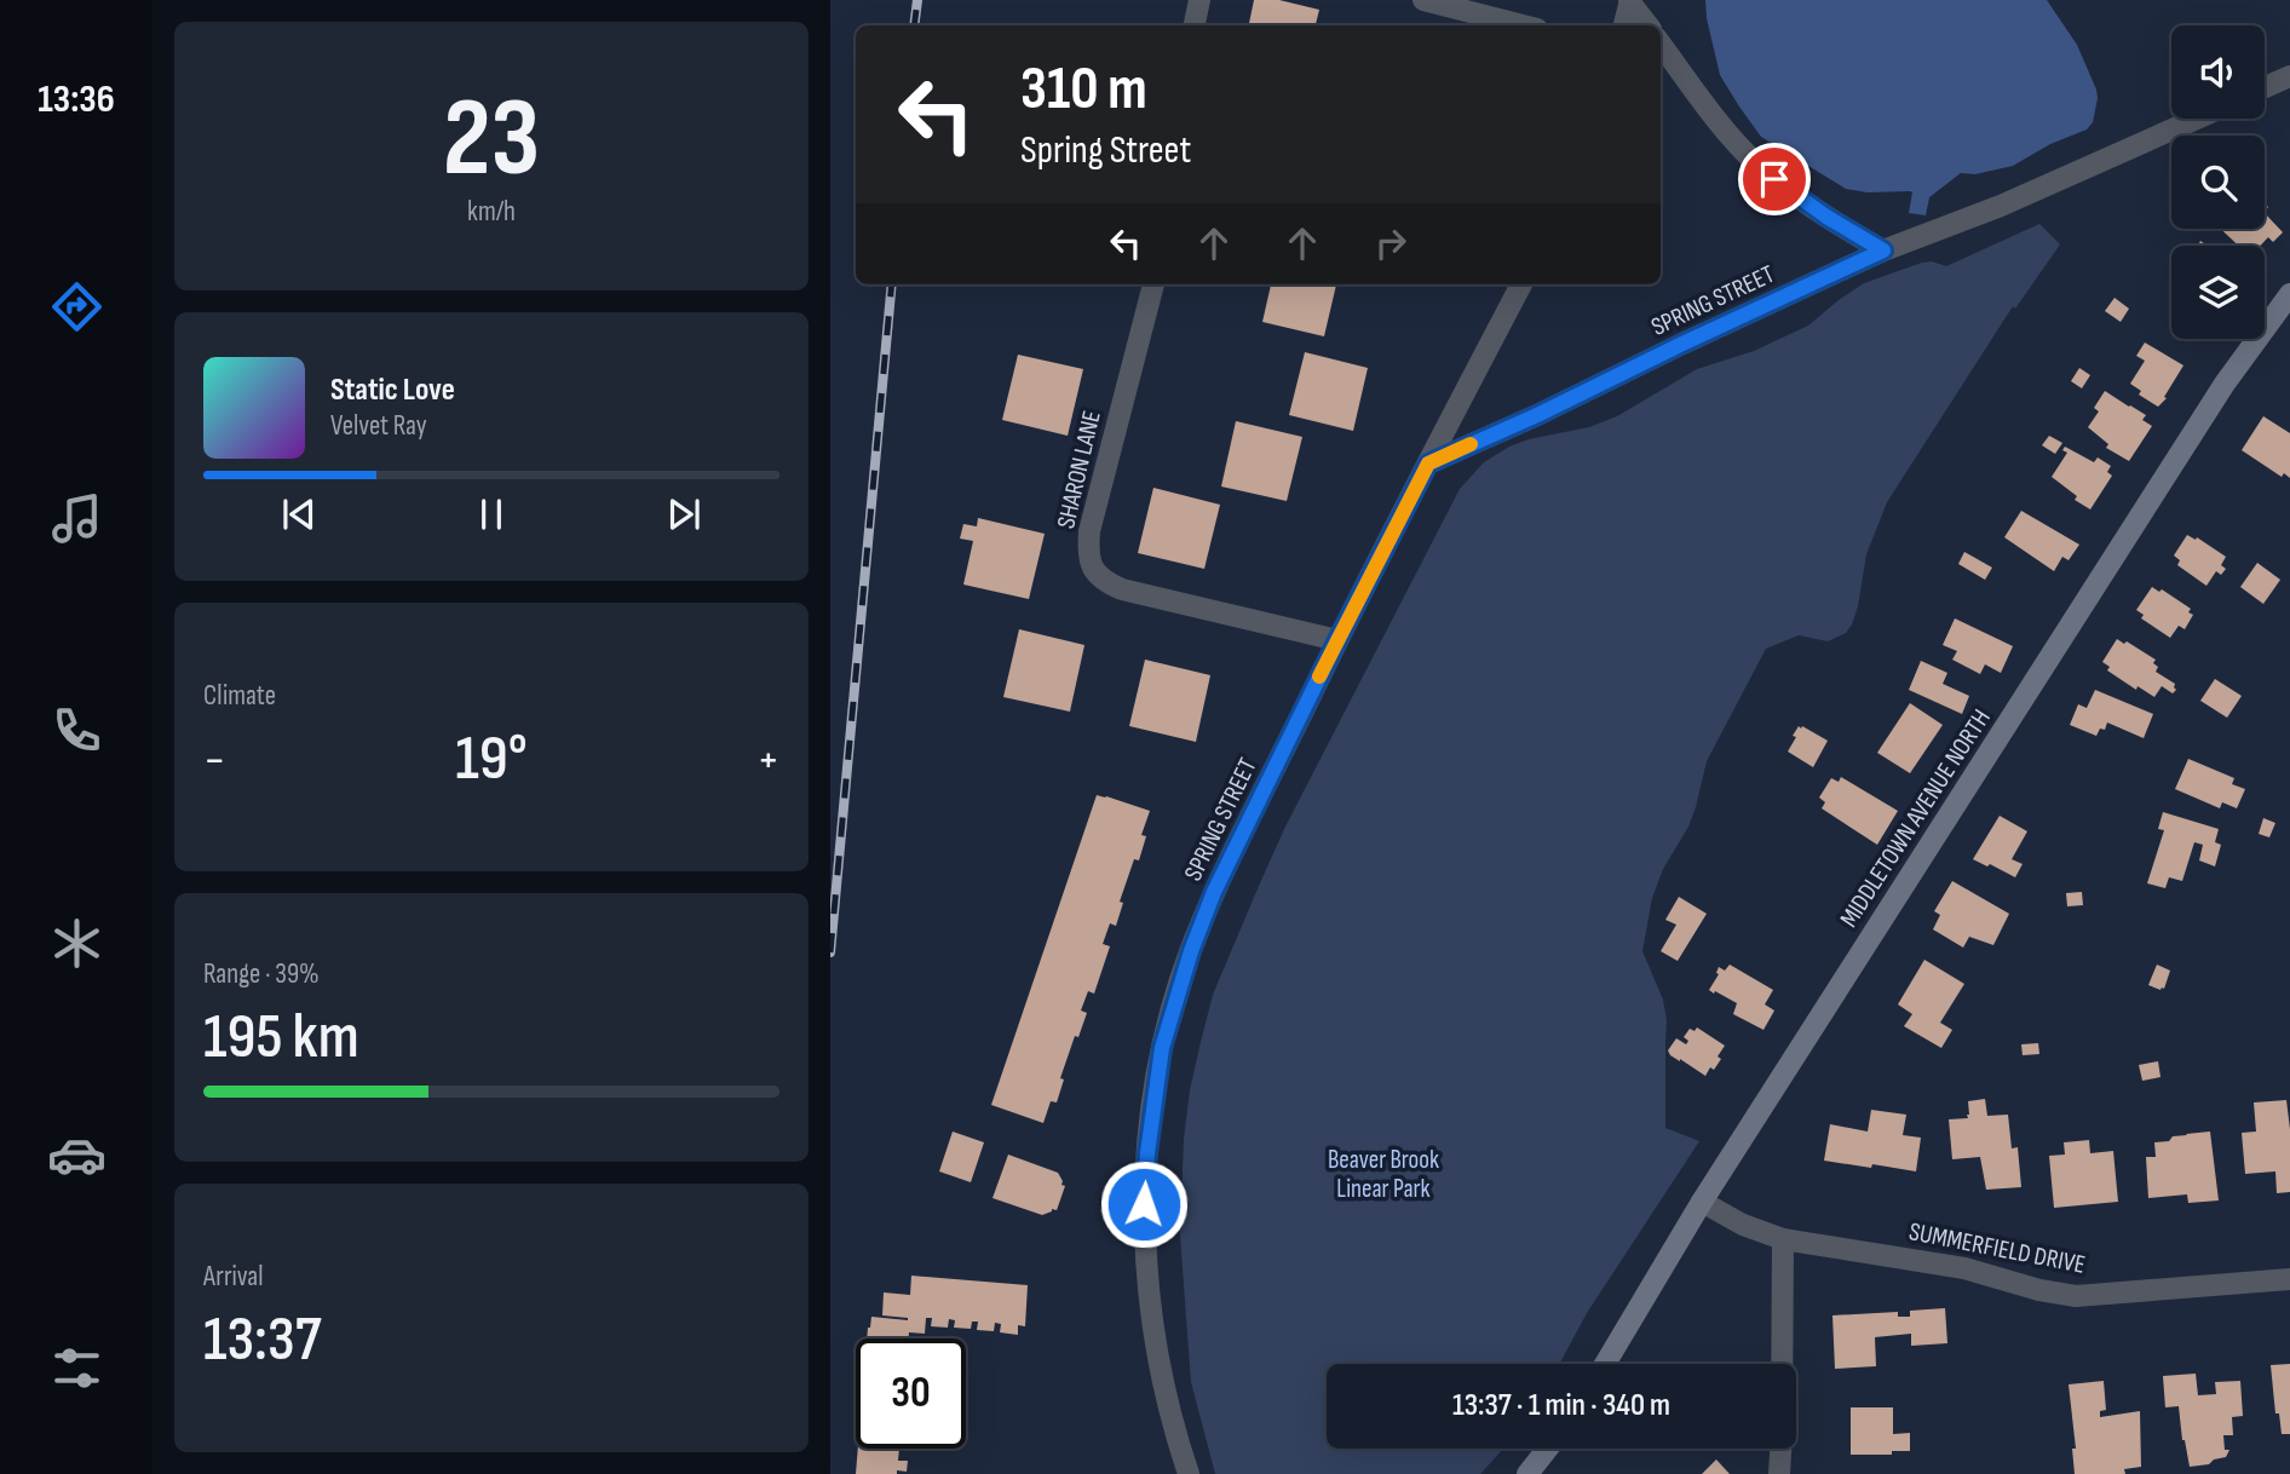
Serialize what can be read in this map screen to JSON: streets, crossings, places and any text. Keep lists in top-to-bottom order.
{
  "streets": {
    "street": [
      "SPRING STREET",
      "SHARON LANE",
      "MIDDLETOWN AVENUE NORTH",
      "SUMMERFIELD DRIVE"
    ]
  },
  "crossings": [
    ["SPRING STREET", "SHARON LANE"],
    ["MIDDLETOWN AVENUE NORTH", "SUMMERFIELD DRIVE"]
  ],
  "parks": ["Beaver Brook Linear Park"],
  "page": {
    "tabs": "13:36",
    "tile": [
      ["23", "km/h"],
      "Climate",
      ["Range · 39%", "195 km"],
      ["Arrival", "13:37"]
    ],
    "turn": ["310 m", "Spring Street"],
    "song": ["Static Love", "Velvet Ray"],
    "heat": ["−", "19°", "+"],
    "limit": "30",
    "trip": "13:37 · 1 min · 340 m"
  }
}
